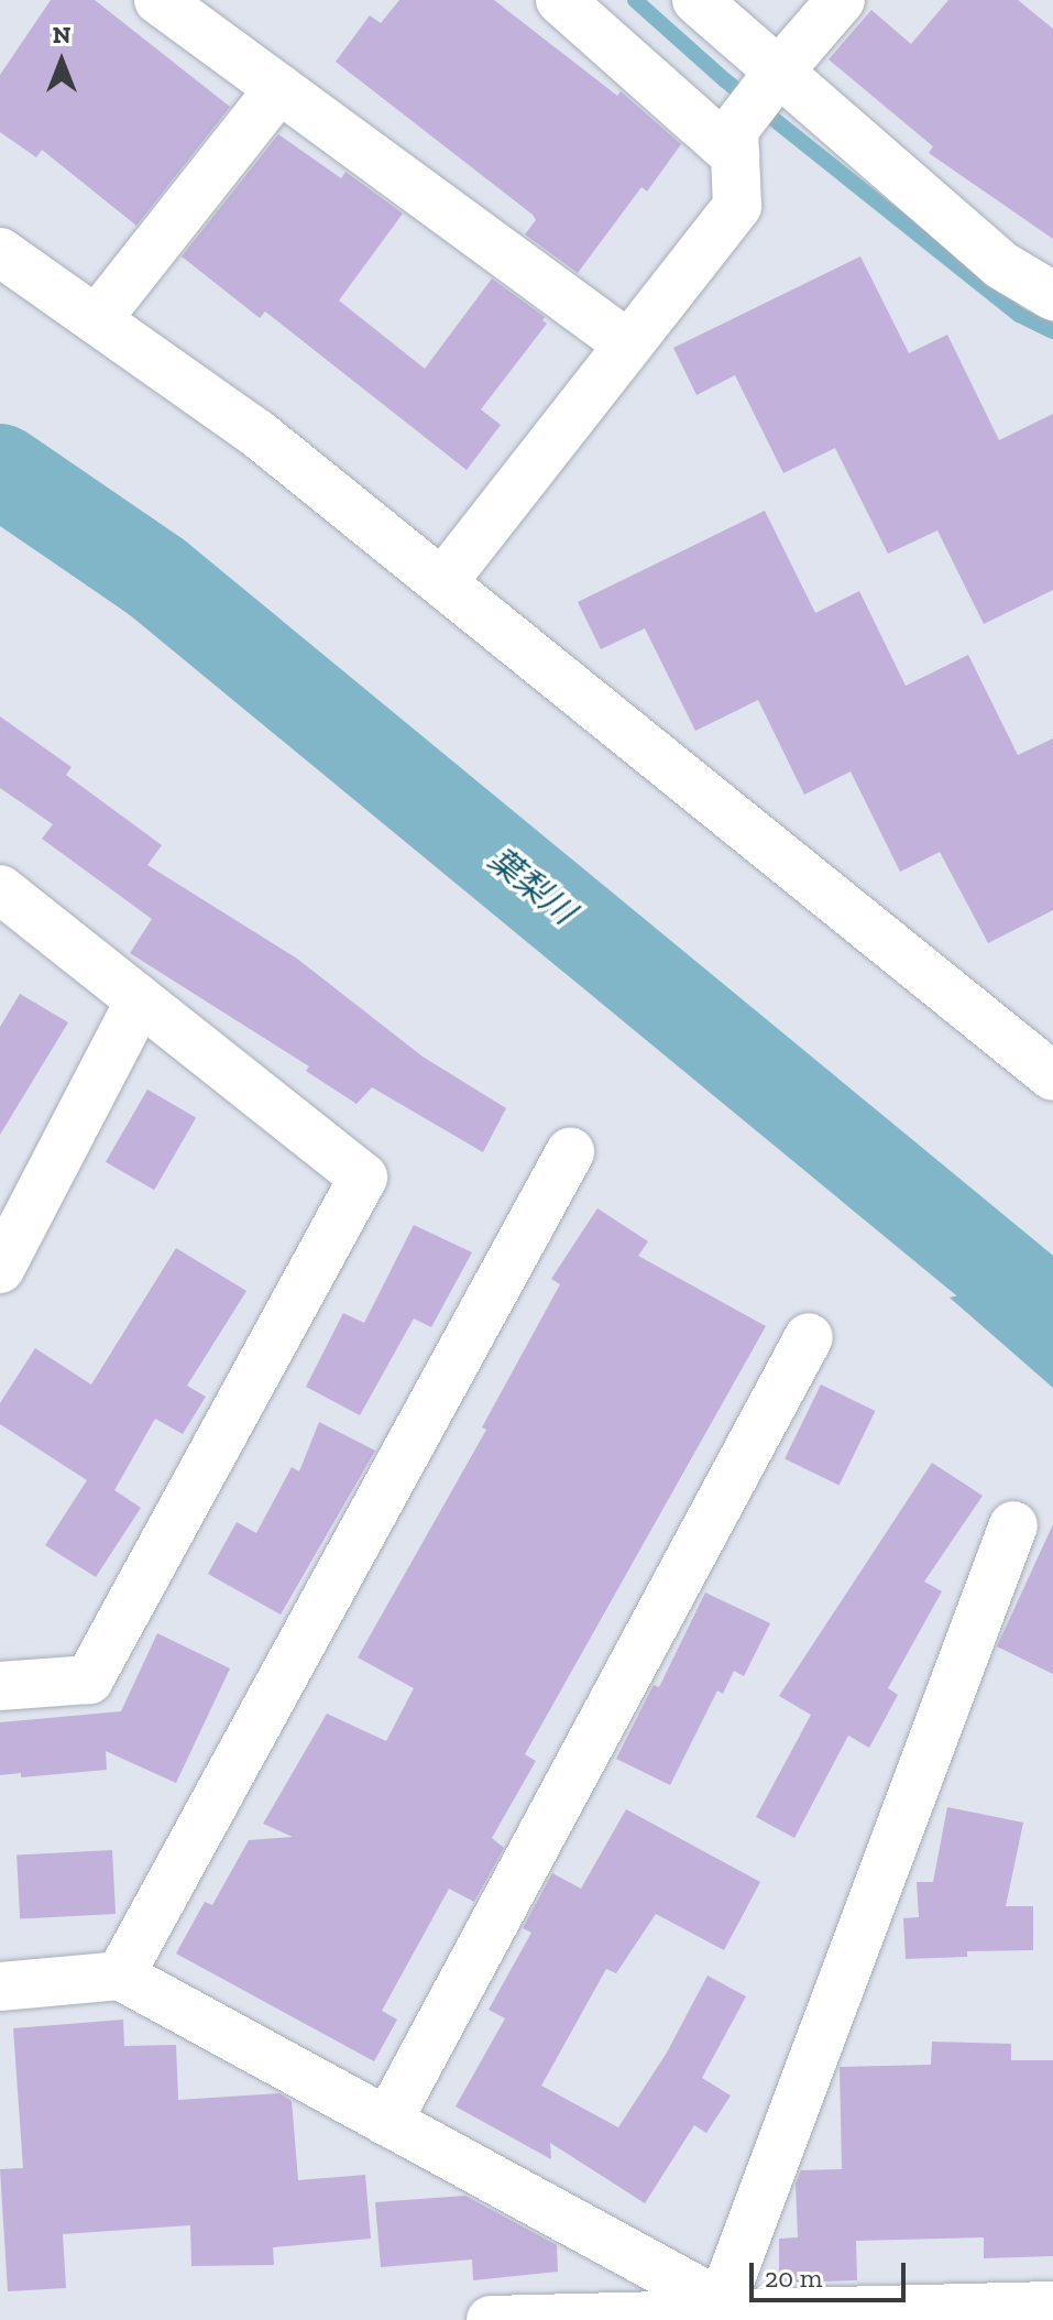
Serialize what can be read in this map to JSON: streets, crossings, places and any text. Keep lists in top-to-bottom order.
{
  "water": ["葉梨川"],
  "scale_bar": "20 m",
  "north": "top"
}
